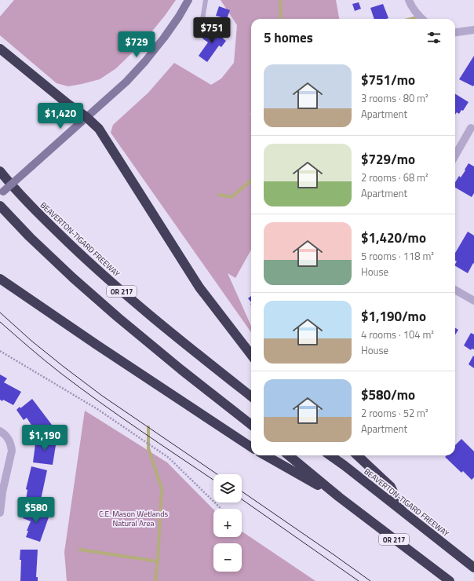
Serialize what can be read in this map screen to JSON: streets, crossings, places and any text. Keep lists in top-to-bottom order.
{
  "streets": {
    "highway": ["BEAVERTON-TIGARD FREEWAY", "OR 217"]
  },
  "parks": ["C.E. Mason Wetlands Natural Area"],
  "page": {
    "price": [
      "$751",
      "$729",
      "$1,420",
      "$1,190",
      "$580"
    ],
    "heading": "5 homes",
    "list": [
      {
        "name": "$751/mo",
        "note": "3 rooms · 80 m² · Apartment"
      },
      {
        "name": "$729/mo",
        "note": "2 rooms · 68 m² · Apartment"
      },
      {
        "name": "$1,420/mo",
        "note": "5 rooms · 118 m² · House"
      },
      {
        "name": "$1,190/mo",
        "note": "4 rooms · 104 m² · House"
      },
      {
        "name": "$580/mo",
        "note": "2 rooms · 52 m² · Apartment"
      }
    ],
    "map_buttons": ["+", "−"]
  }
}
